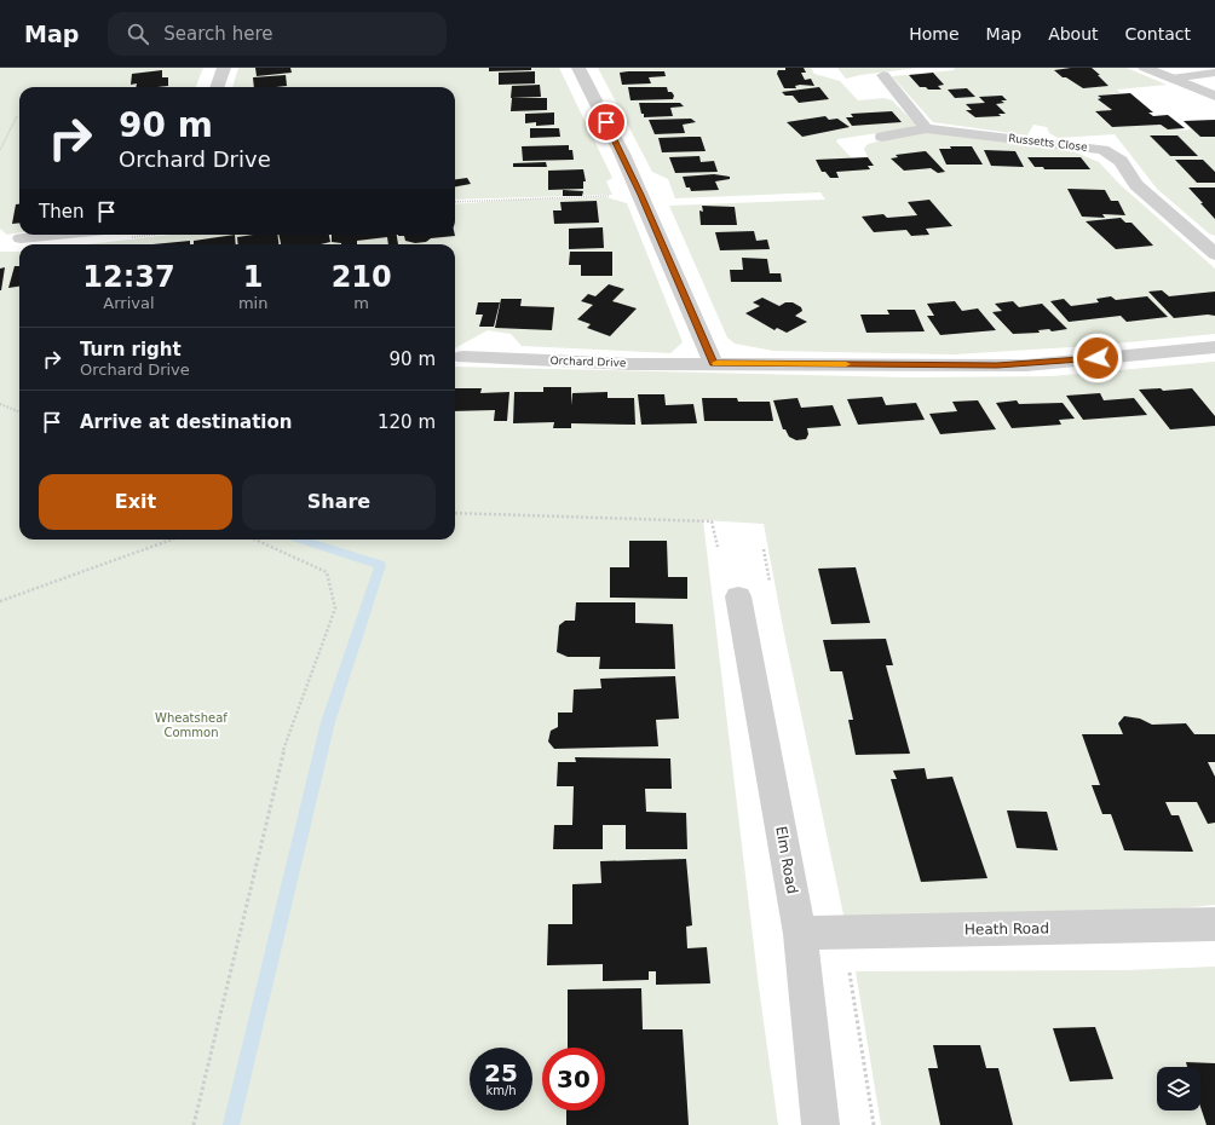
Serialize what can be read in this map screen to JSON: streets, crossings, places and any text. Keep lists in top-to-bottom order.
{
  "streets": {
    "street": [
      "Russetts Close",
      "Orchard Drive",
      "Elm Road",
      "Heath Road"
    ]
  },
  "crossings": [
    ["Elm Road", "Heath Road"]
  ],
  "parks": ["Wheatsheaf Common"],
  "page": {
    "header": "Map",
    "search": "Search here",
    "nav": [
      "Home",
      "Map",
      "About",
      "Contact"
    ],
    "turn": ["90 m", "Orchard Drive"],
    "then": "Then",
    "eta": [
      "12:37",
      "Arrival",
      "1",
      "min",
      "210",
      "m"
    ],
    "list": [
      {
        "name": "Turn right",
        "note": "Orchard Drive",
        "value": "90 m"
      },
      {
        "name": "Arrive at destination",
        "value": "120 m"
      }
    ],
    "buttons": ["Exit", "Share"],
    "speed": "25 km/h",
    "limit": "30"
  }
}
